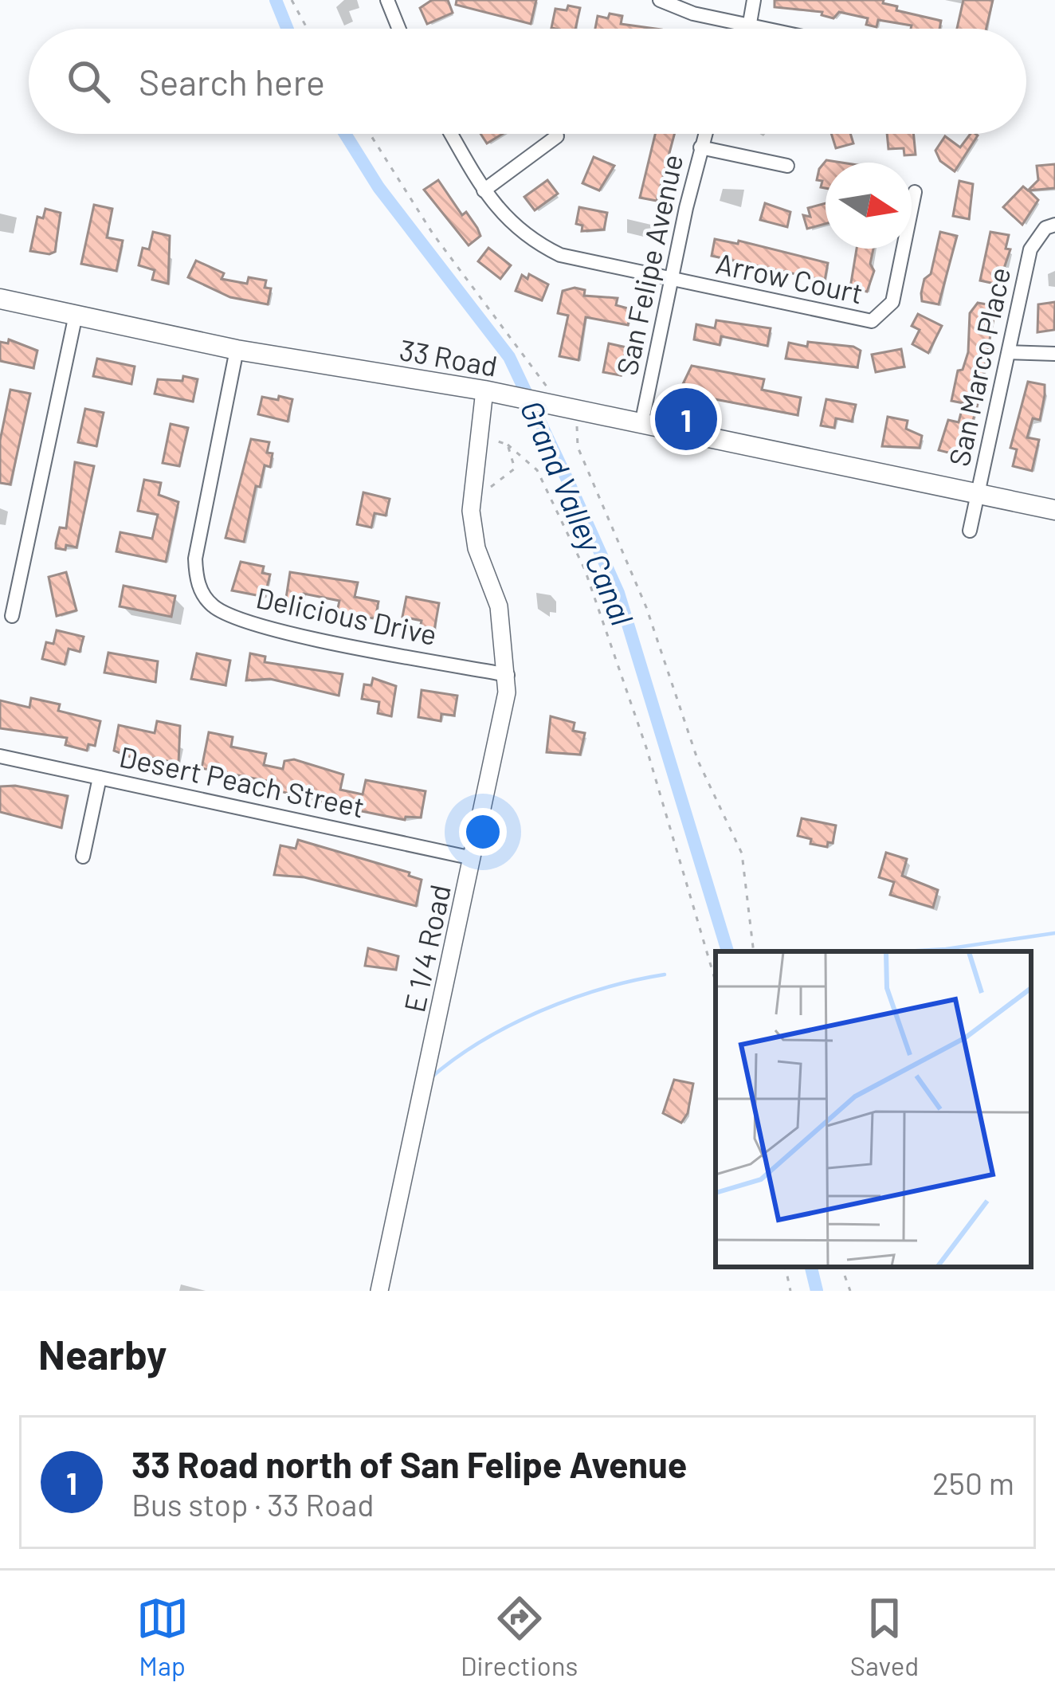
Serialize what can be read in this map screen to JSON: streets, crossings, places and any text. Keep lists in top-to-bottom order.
{
  "streets": {
    "main road": ["33 Road"],
    "street": [
      "San Felipe Avenue",
      "Arrow Court",
      "San Marco Place",
      "Delicious Drive",
      "Desert Peach Street",
      "E 1/4 Road"
    ]
  },
  "crossings": [
    ["San Felipe Avenue", "Arrow Court"],
    ["San Felipe Avenue", "33 Road"],
    ["33 Road", "San Marco Place"],
    ["33 Road", "Delicious Drive"],
    ["33 Road", "E 1/4 Road"],
    ["Delicious Drive", "E 1/4 Road"],
    ["Desert Peach Street", "E 1/4 Road"]
  ],
  "water": ["Grand Valley Canal"],
  "north": "right",
  "page": {
    "search": "Search here",
    "pins": "1",
    "heading": "Nearby",
    "list": [
      {
        "mark": "1",
        "name": "33 Road north of San Felipe Avenue",
        "note": "Bus stop · 33 Road",
        "value": "250 m"
      }
    ],
    "nav": ["Map", "Directions", "Saved"]
  }
}
